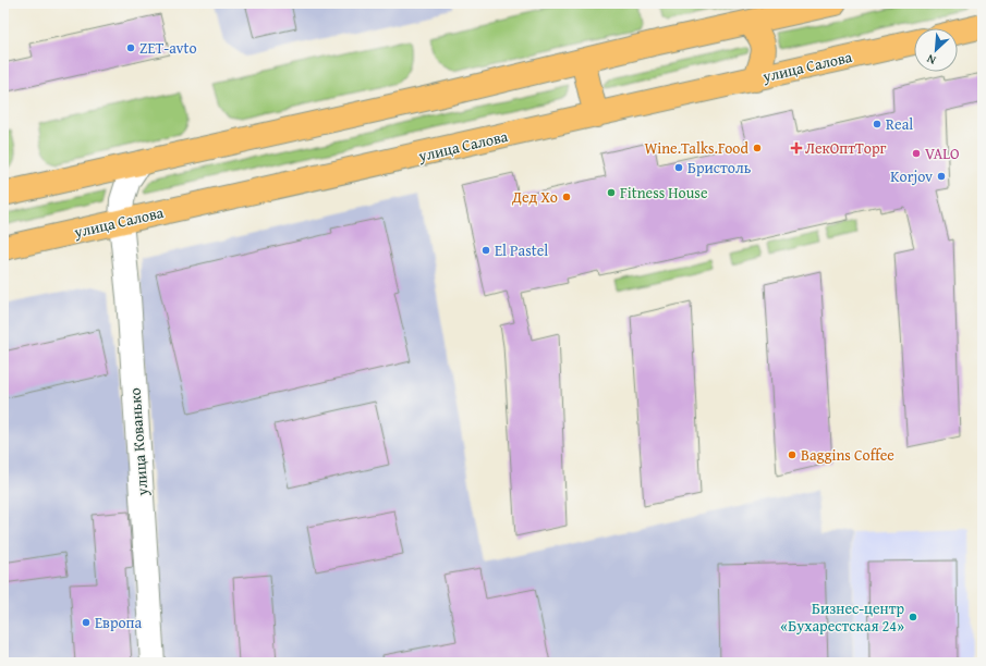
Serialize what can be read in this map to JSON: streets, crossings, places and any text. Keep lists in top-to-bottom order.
{
  "streets": {
    "main road": ["улица Салова"],
    "street": ["улица Кованько"]
  },
  "crossings": [
    ["улица Салова", "улица Кованько"]
  ],
  "places": {
    "other": [
      "ZET-avto",
      "Real",
      "Wine.Talks.Food",
      "VALO",
      "Бристоль",
      "Korjov",
      "Fitness House",
      "Дед Хо",
      "El Pastel",
      "Baggins Coffee",
      "Бизнес-центр «Бухарестская 24»",
      "Европа"
    ],
    "health": ["ЛекОптТорг"]
  },
  "north": "bottom left"
}
